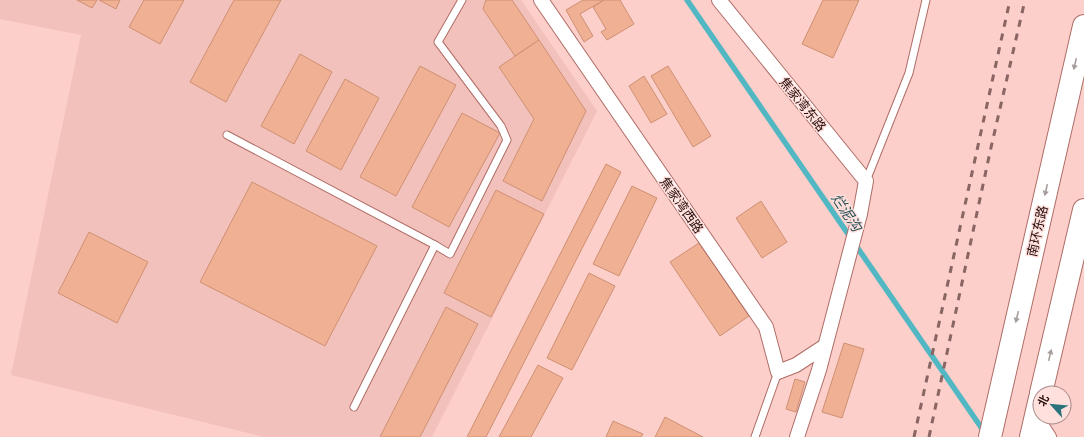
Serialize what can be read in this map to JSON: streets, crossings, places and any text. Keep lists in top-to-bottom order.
{
  "streets": {
    "highway": ["南环东路"],
    "street": ["焦家湾东路", "焦家湾西路"]
  },
  "water": ["烂泥沟"],
  "north": "top left"
}
